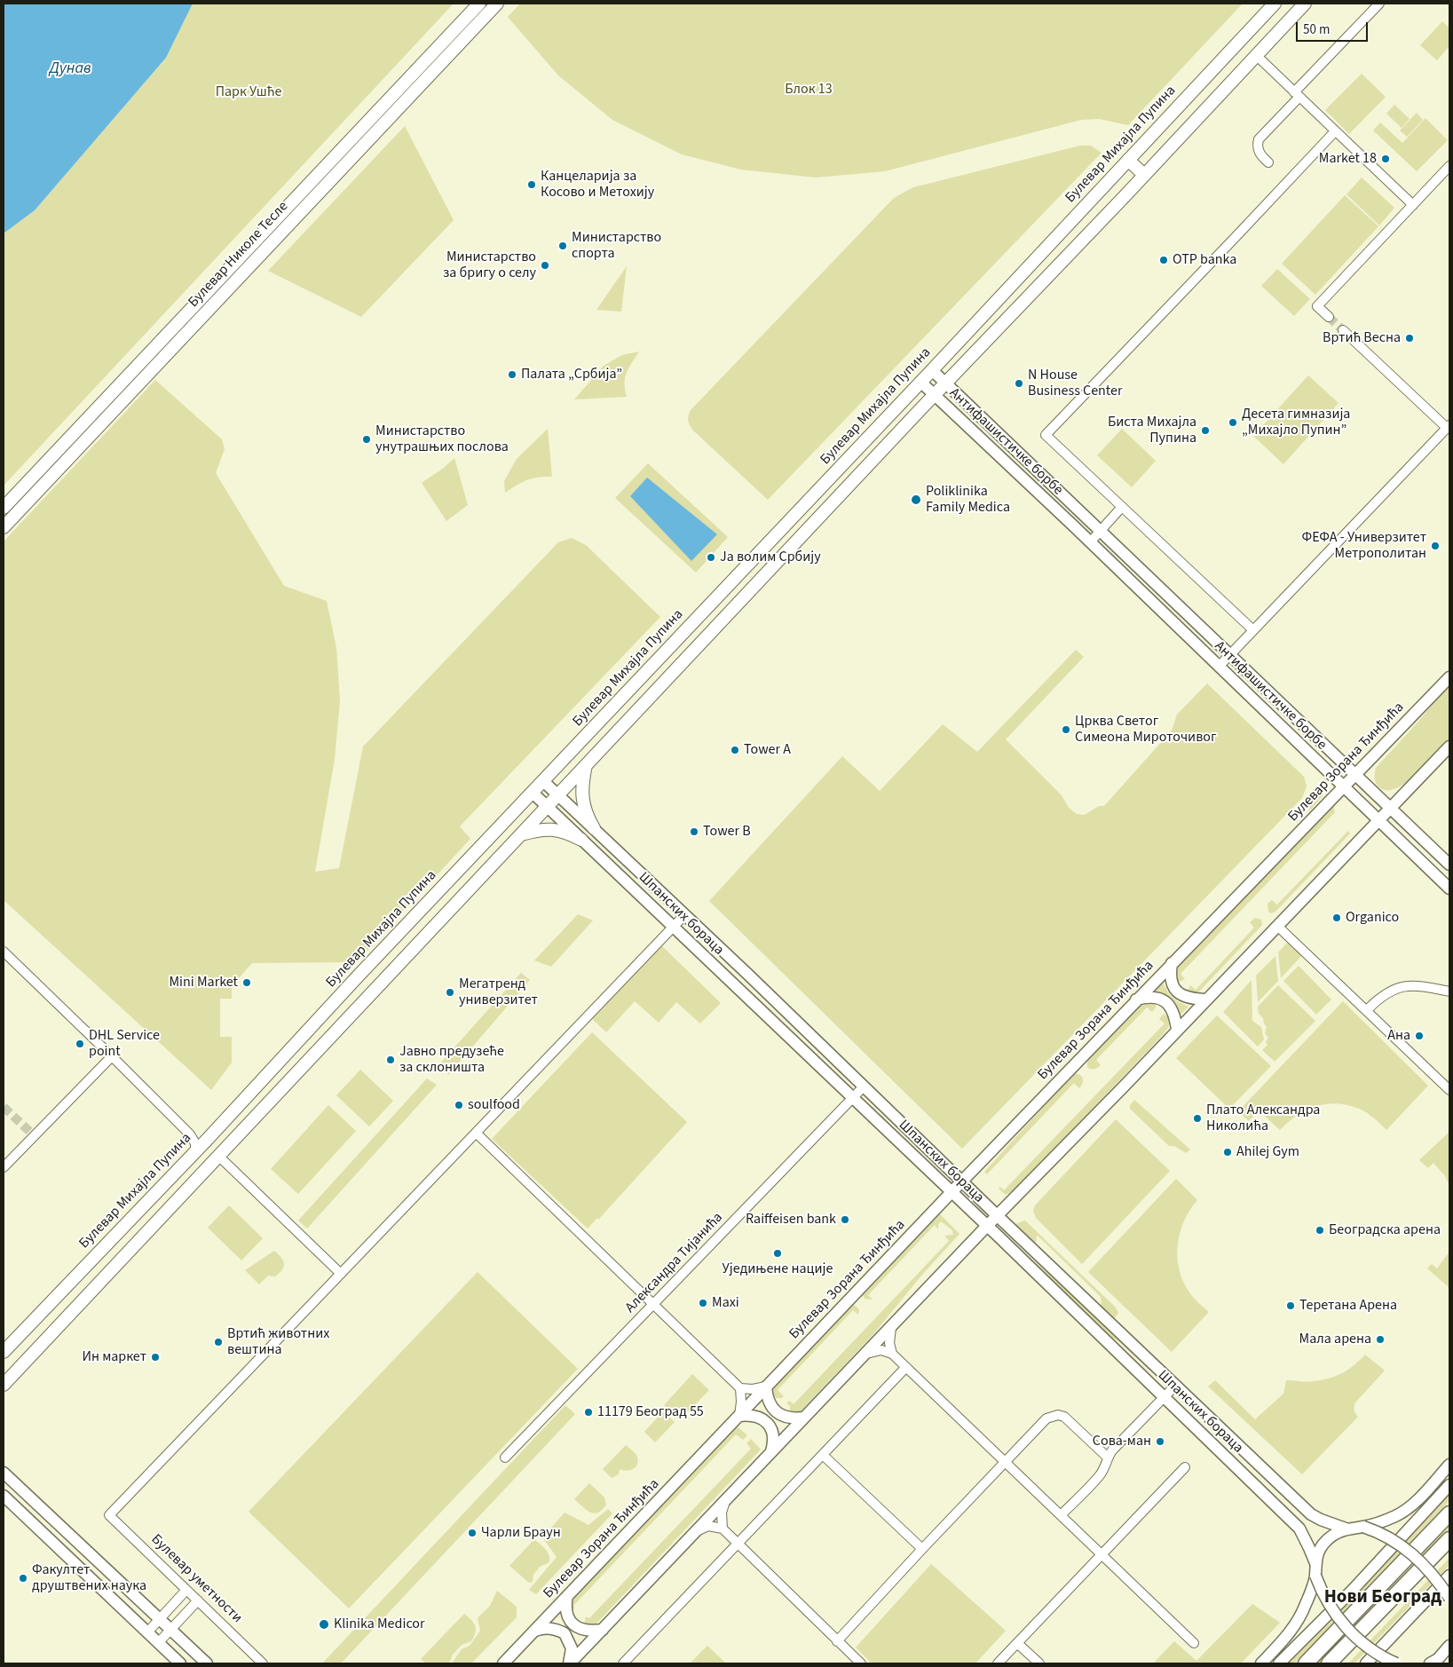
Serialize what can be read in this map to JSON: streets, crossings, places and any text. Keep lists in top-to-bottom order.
{
  "streets": {
    "main road": ["Булевар Михајла Пупина", "Булевар Николе Тесле"],
    "street": [
      "Антифашистичке борбе",
      "Булевар Зорана Ђинђића",
      "Шпанских бораца",
      "Александра Тијанића",
      "Булевар уметности"
    ]
  },
  "crossings": [
    ["Булевар Михајла Пупина", "Антифашистичке борбе"],
    ["Булевар Михајла Пупина", "Шпанских бораца"],
    ["Антифашистичке борбе", "Булевар Зорана Ђинђића"],
    ["Булевар Зорана Ђинђића", "Шпанских бораца"],
    ["Шпанских бораца", "Александра Тијанића"]
  ],
  "districts": ["Нови Београд"],
  "water": ["Дунав"],
  "parks": ["Блок 13", "Парк Ушће"],
  "places": [
    "Market 18",
    "Канцеларија за Косово и Метохију",
    "Министарство спорта",
    "OTP banka",
    "Министарство за бригу о селу",
    "Вртић Весна",
    "Палата „Србија”",
    "N House Business Center",
    "Десета гимназија „Михајло Пупин”",
    "Биста Михајла Пупина",
    "Министарство унутрашњих послова",
    "Poliklinika Family Medica",
    "ФЕФА - Универзитет Метрополитан",
    "Ја волим Србију",
    "Црква Светог Симеона Мироточивог",
    "Tower A",
    "Tower B",
    "Organico",
    "Mini Market",
    "Мегатренд универзитет",
    "Ана",
    "DHL Service point",
    "Јавно предузеће за склоништа",
    "soulfood",
    "Плато Александра Николића",
    "Ahilej Gym",
    "Raiffeisen bank",
    "Београдска арена",
    "Уједињене нације",
    "Maxi",
    "Теретана Арена",
    "Мала арена",
    "Вртић животних вештина",
    "Ин маркет",
    "11179 Београд 55",
    "Сова-ман",
    "Чарли Браун",
    "Факултет друштвених наука",
    "Klinika Medicor"
  ],
  "scale_bar": "50 m"
}
